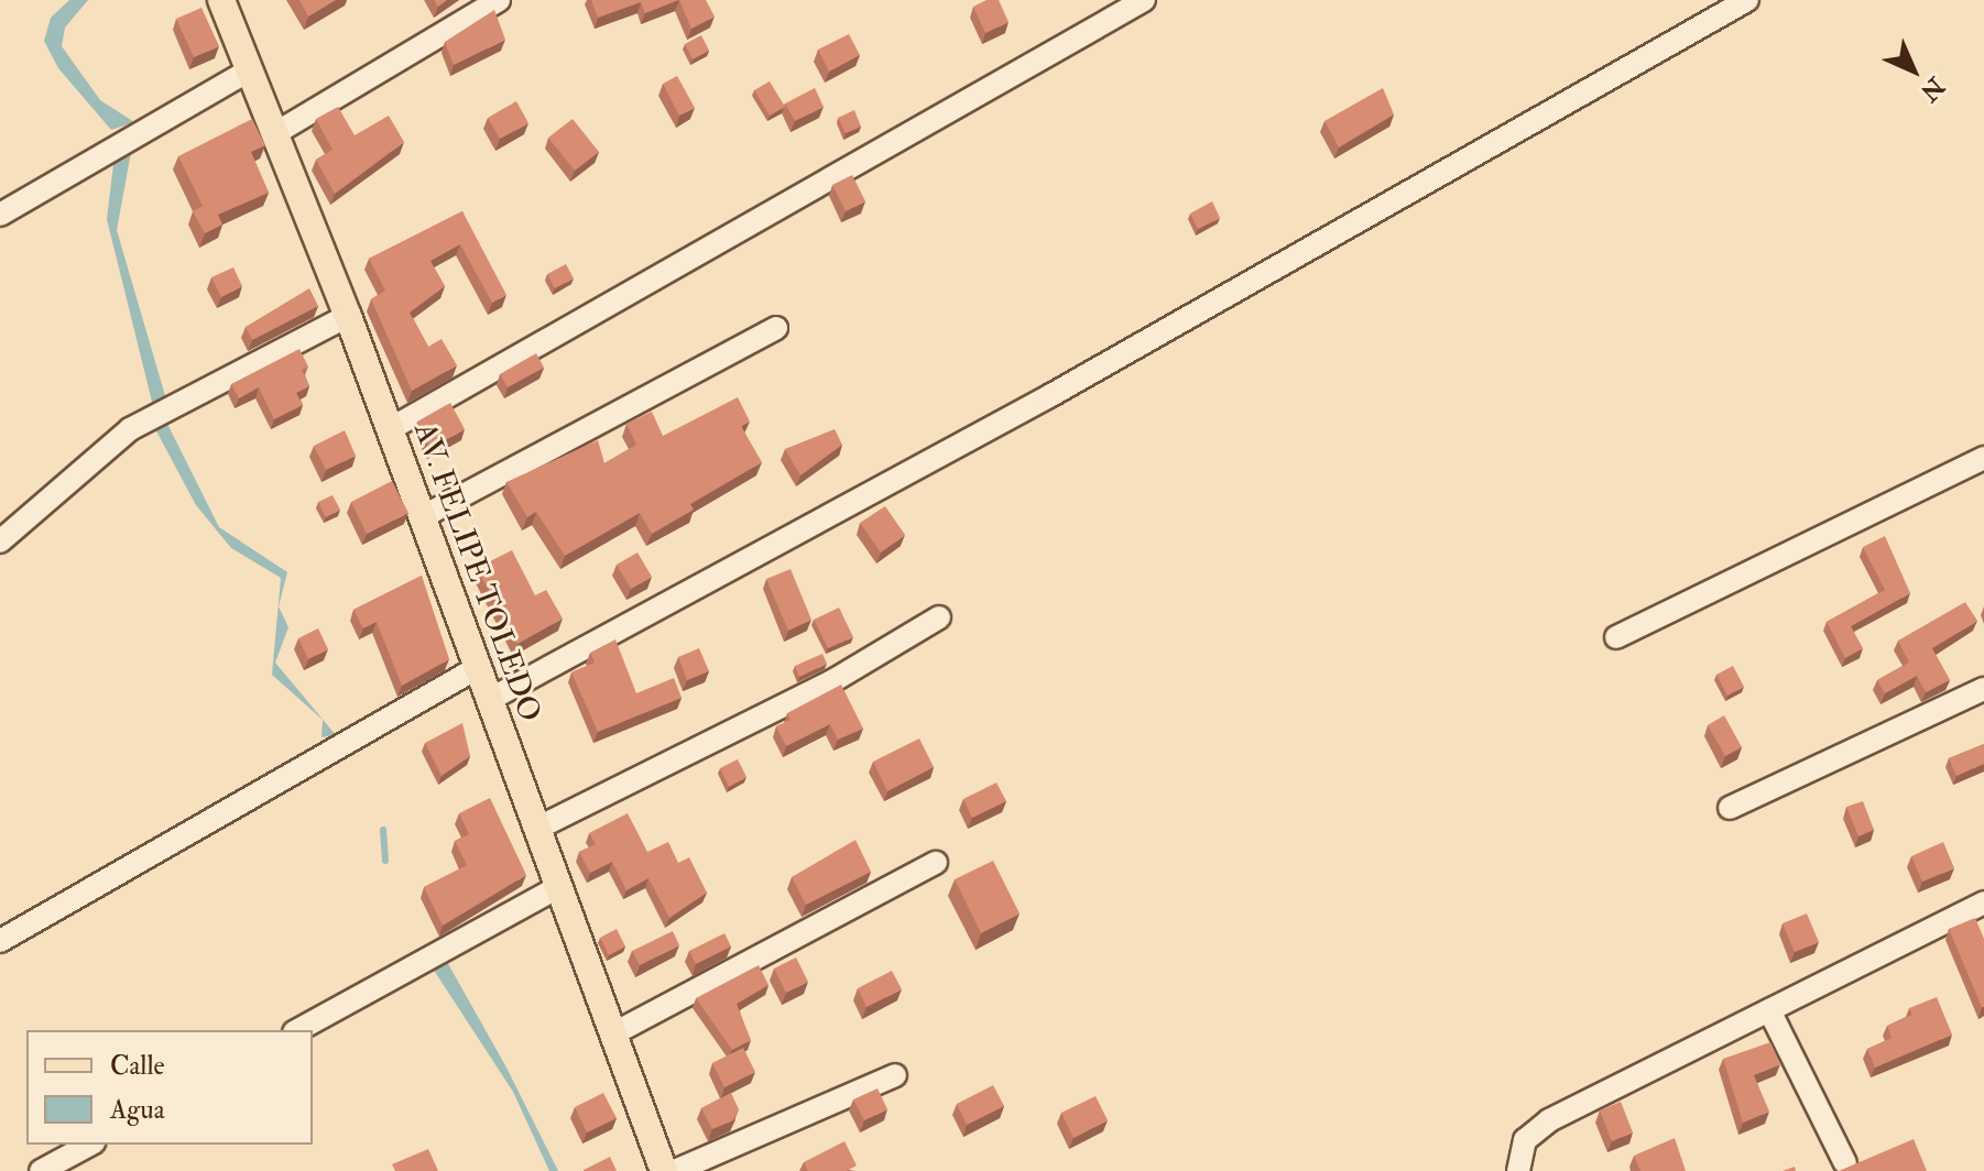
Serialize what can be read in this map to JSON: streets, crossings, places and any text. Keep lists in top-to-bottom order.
{
  "streets": {
    "main road": ["AV. FELIPE TOLEDO"]
  },
  "legend": ["Calle", "Agua"],
  "north": "bottom right"
}
